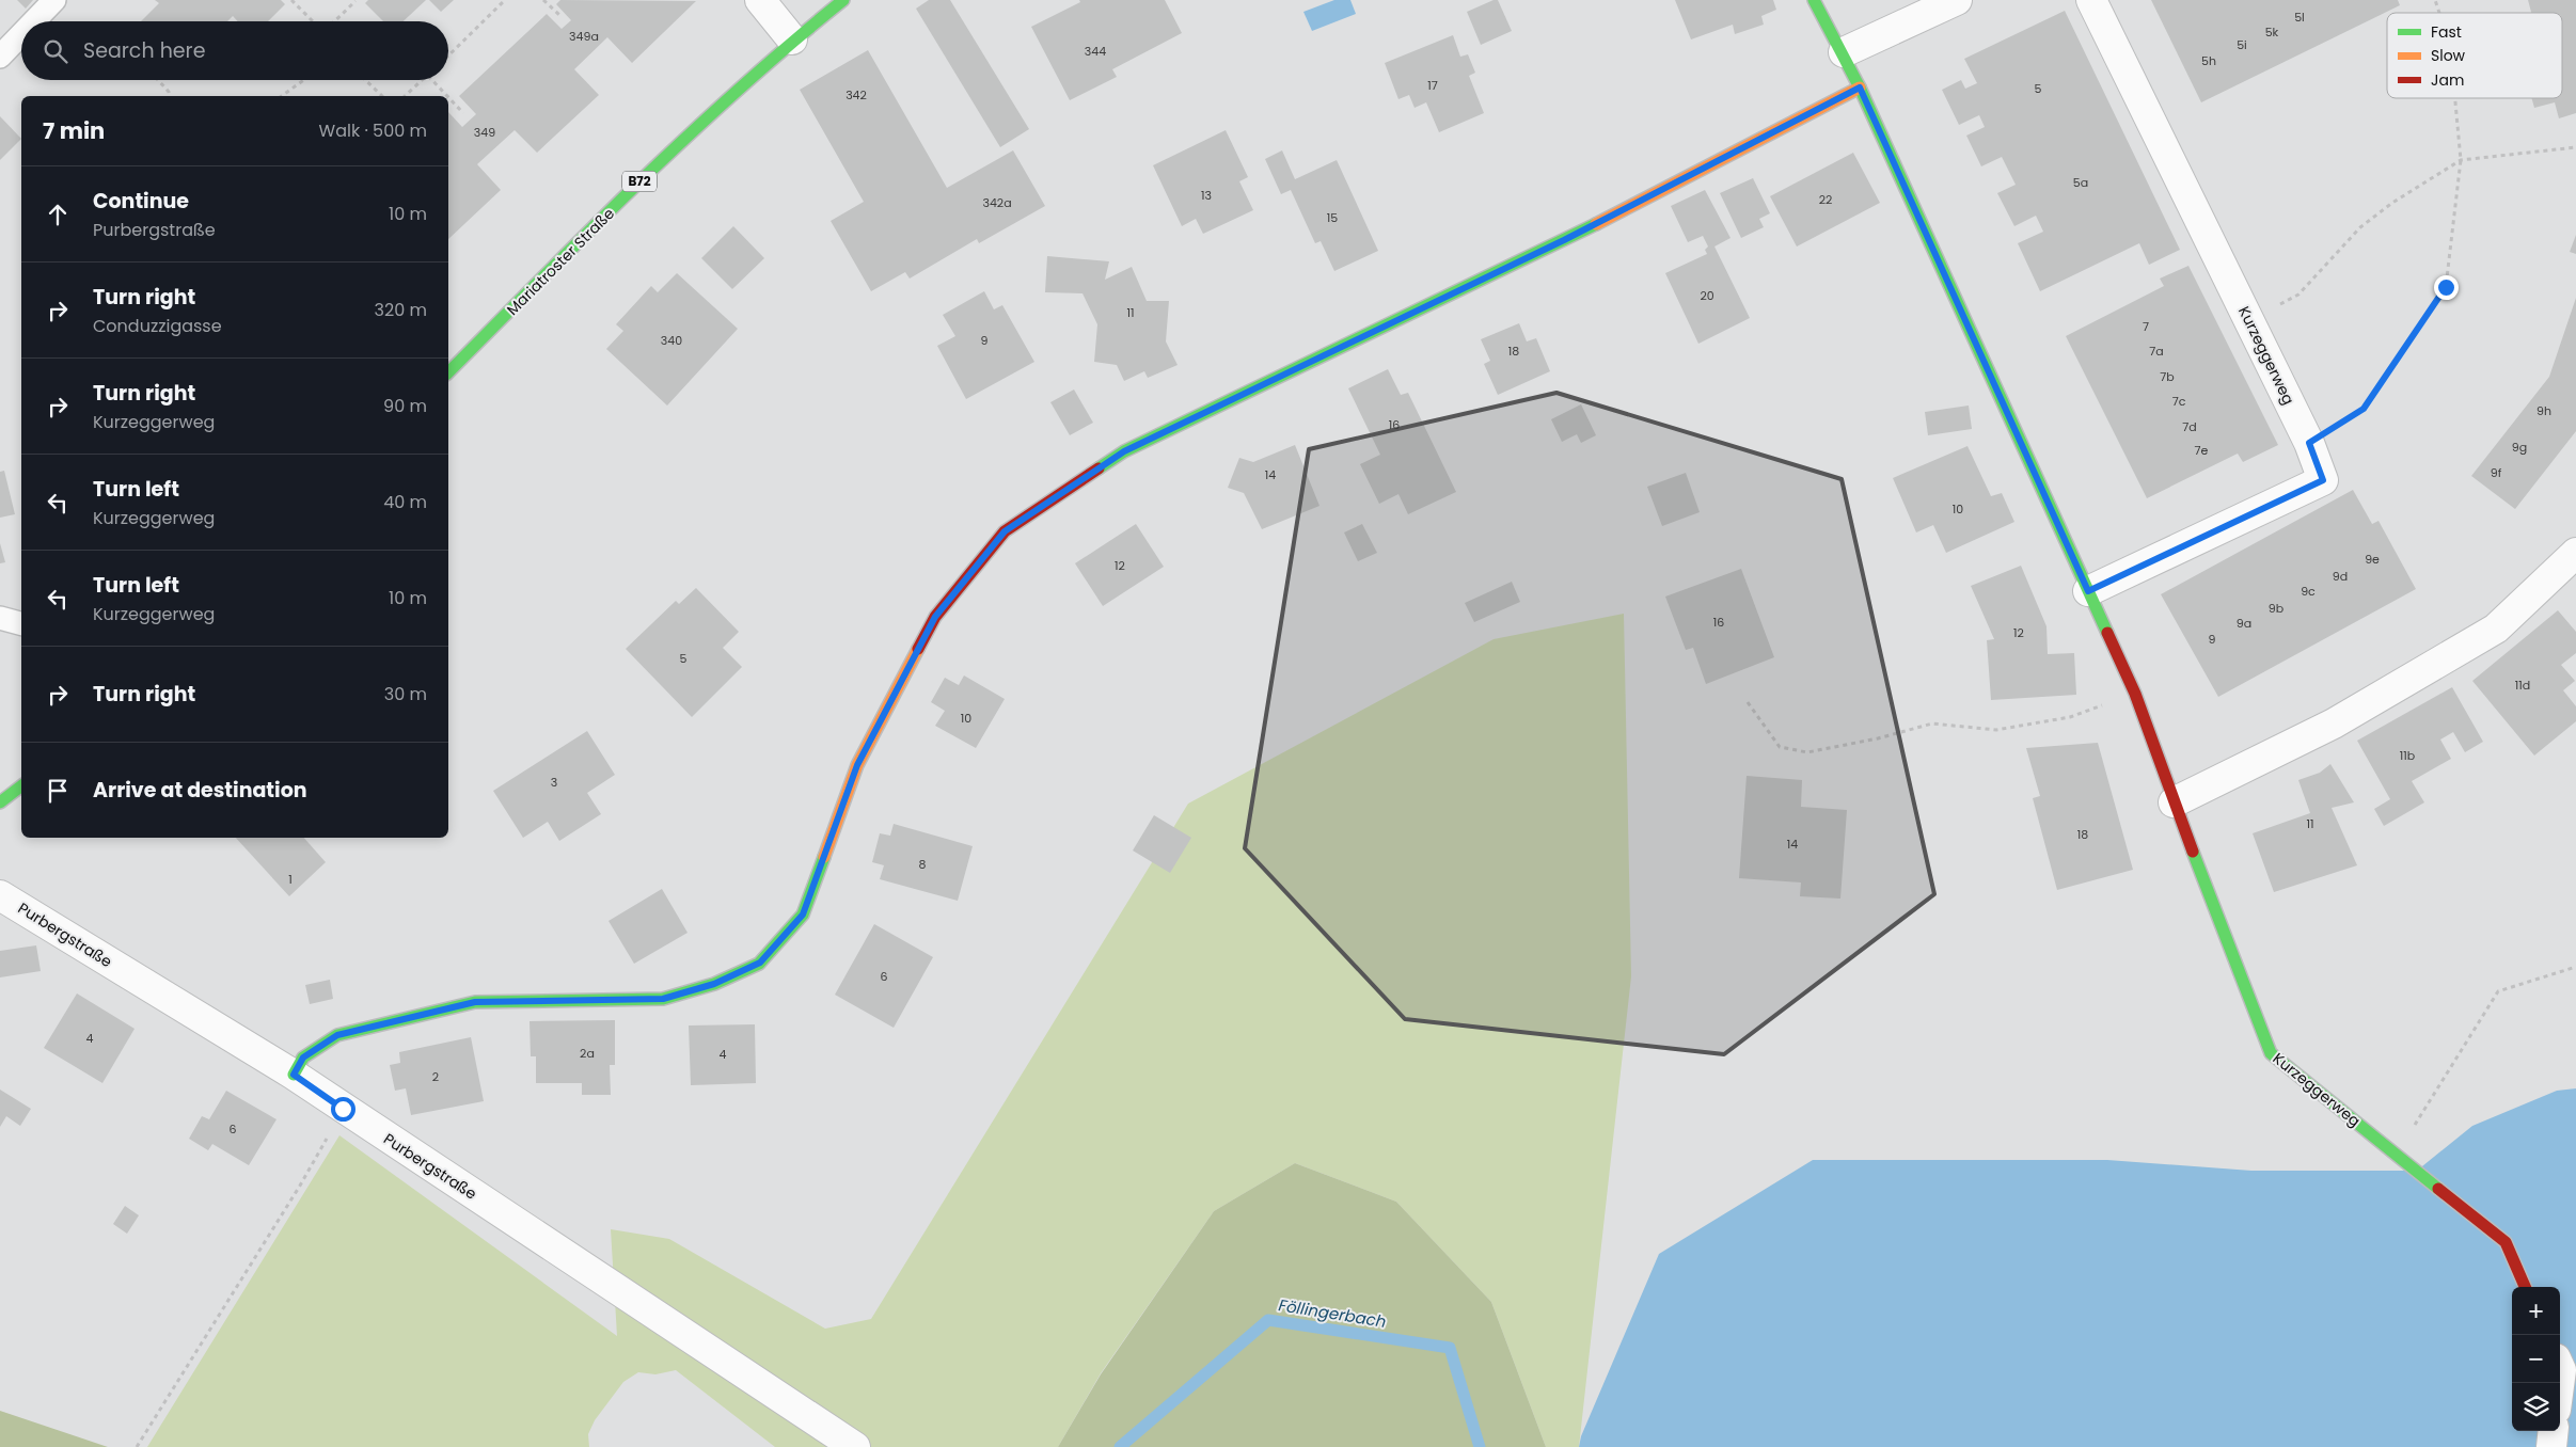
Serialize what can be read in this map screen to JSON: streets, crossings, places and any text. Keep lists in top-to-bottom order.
{
  "streets": {
    "street": [
      "B72",
      "Mariatroster Straße",
      "Kurzeggerweg",
      "Purbergstraße"
    ]
  },
  "water": ["Föllingerbach"],
  "house_numbers": [
    "5l",
    "5k",
    "349a",
    "5i",
    "344",
    "5h",
    "17",
    "5",
    "342",
    "349",
    "5a",
    "13",
    "22",
    "342a",
    "15",
    "20",
    "11",
    "7",
    "340",
    "9",
    "18",
    "7a",
    "7b",
    "7c",
    "9h",
    "16",
    "7d",
    "9g",
    "7e",
    "9f",
    "14",
    "10",
    "9e",
    "12",
    "9d",
    "9c",
    "9b",
    "16",
    "9a",
    "12",
    "9",
    "5",
    "11d",
    "10",
    "11b",
    "3",
    "11",
    "18",
    "14",
    "8",
    "1",
    "6",
    "4",
    "2a",
    "4",
    "2",
    "6"
  ],
  "legend": ["Fast", "Slow", "Jam"],
  "page": {
    "search": "Search here",
    "heading": ["7 min", "Walk · 500 m"],
    "list": [
      ["Continue", "Purbergstraße", "10 m"],
      ["Turn right", "Conduzzigasse", "320 m"],
      ["Turn right", "Kurzeggerweg", "90 m"],
      ["Turn left", "Kurzeggerweg", "40 m"],
      ["Turn left", "Kurzeggerweg", "10 m"],
      ["Turn right", "30 m"],
      "Arrive at destination"
    ],
    "map_buttons": ["+", "−"]
  }
}
